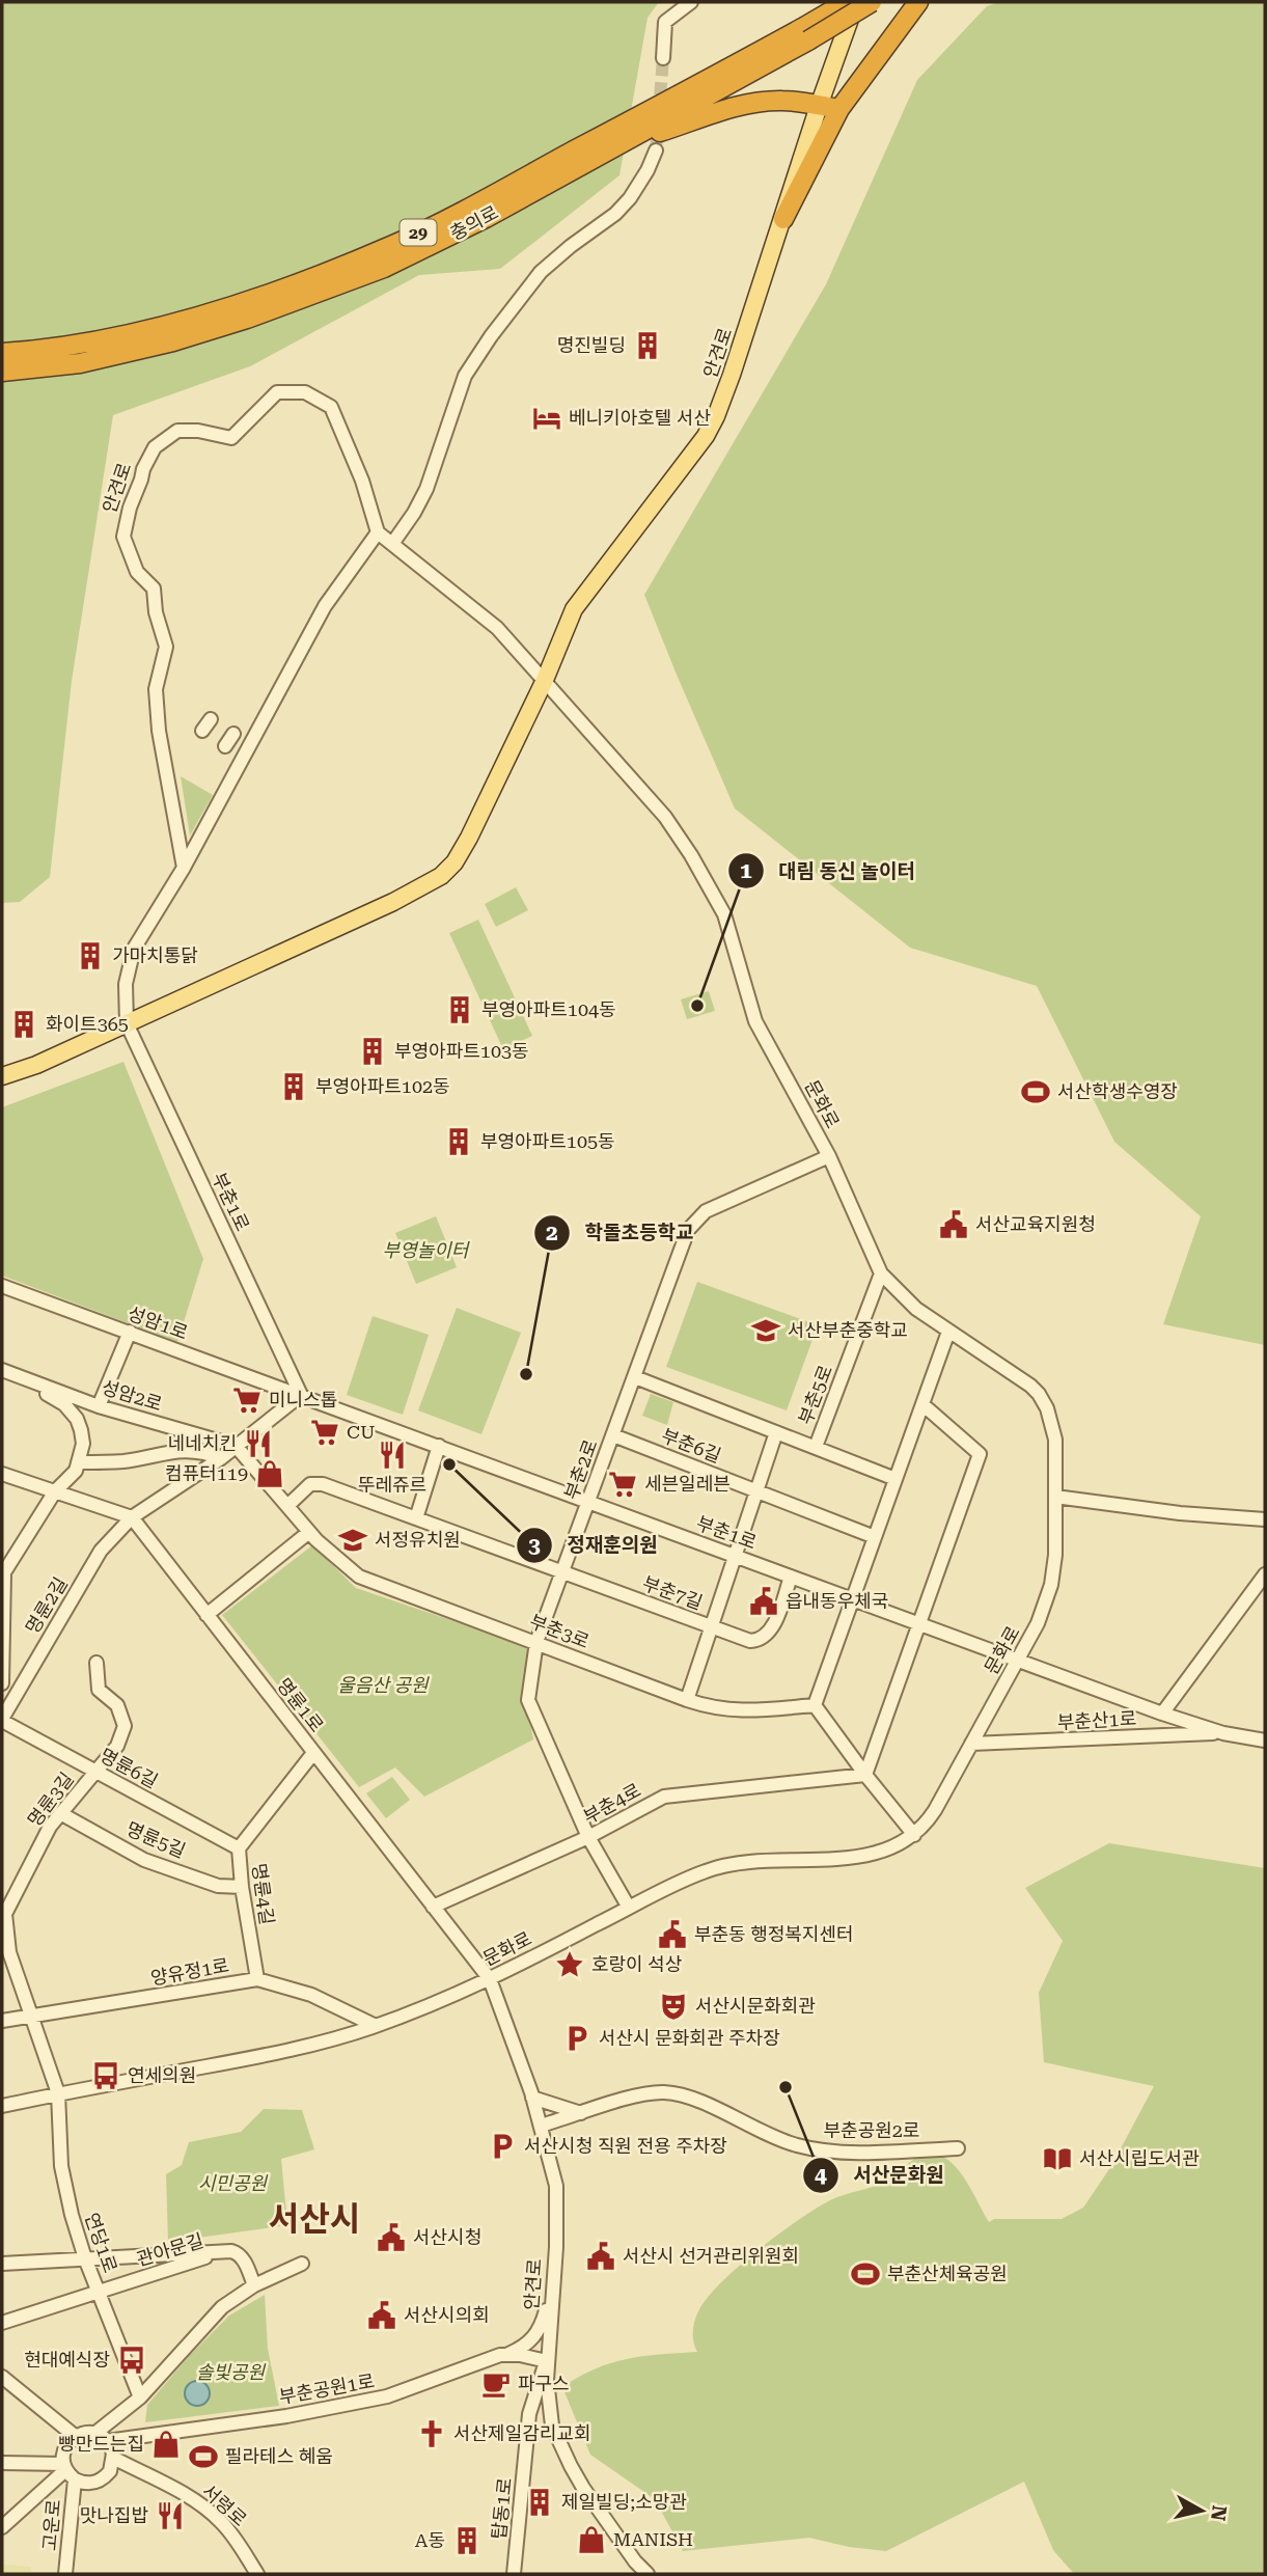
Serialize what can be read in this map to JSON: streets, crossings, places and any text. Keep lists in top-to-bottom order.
{
  "streets": {
    "highway": ["충의로", "29"],
    "main road": ["안견로"],
    "street": [
      "문화로",
      "부춘1로",
      "성암1로",
      "부춘5로",
      "성암2로",
      "부춘6길",
      "부춘2로",
      "부춘7길",
      "명륜2길",
      "부춘3로",
      "명륜1로",
      "부춘산1로",
      "명륜6길",
      "명륜3길",
      "부춘4로",
      "명륜5길",
      "명륜4길",
      "양유정1로",
      "부춘공원2로",
      "연당1로",
      "관아문길",
      "부춘공원1로",
      "서령로",
      "탑동1로",
      "고운로"
    ]
  },
  "crossings": [
    ["안견로", "문화로"],
    ["안견로", "부춘1로"],
    ["안견로", "명륜1로"],
    ["안견로", "부춘공원2로"],
    ["안견로", "부춘공원1로"],
    ["안견로", "탑동1로"],
    ["문화로", "부춘1로"],
    ["문화로", "부춘5로"],
    ["문화로", "부춘2로"],
    ["문화로", "명륜1로"],
    ["문화로", "부춘산1로"],
    ["문화로", "명륜3길"],
    ["문화로", "양유정1로"],
    ["문화로", "연당1로"],
    ["부춘1로", "성암1로"],
    ["부춘1로", "부춘2로"],
    ["부춘1로", "부춘7길"],
    ["부춘1로", "부춘산1로"],
    ["부춘5로", "부춘6길"],
    ["부춘5로", "부춘2로"],
    ["성암2로", "부춘3로"],
    ["부춘6길", "부춘2로"],
    ["부춘2로", "부춘7길"],
    ["부춘2로", "부춘3로"],
    ["부춘2로", "부춘4로"],
    ["부춘7길", "부춘3로"],
    ["명륜2길", "명륜1로"],
    ["명륜2길", "명륜6길"],
    ["명륜1로", "부춘4로"],
    ["명륜1로", "명륜4길"],
    ["명륜6길", "명륜3길"],
    ["명륜6길", "명륜4길"],
    ["명륜3길", "명륜5길"],
    ["명륜3길", "양유정1로"],
    ["명륜3길", "연당1로"],
    ["명륜5길", "명륜4길"],
    ["명륜4길", "양유정1로"],
    ["연당1로", "관아문길"],
    ["부춘공원1로", "서령로"],
    ["부춘공원1로", "탑동1로"],
    ["부춘공원1로", "고운로"],
    ["서령로", "고운로"]
  ],
  "districts": ["서산시"],
  "parks": [
    "부영놀이터",
    "울음산 공원",
    "시민공원",
    "솔빛공원"
  ],
  "places": {
    "building": [
      "명진빌딩",
      "가마치통닭",
      "부영아파트104동",
      "화이트365",
      "부영아파트103동",
      "부영아파트102동",
      "부영아파트105동",
      "제일빌딩;소망관",
      "A동"
    ],
    "hotel": ["베니키아호텔 서산"],
    "other": [
      "대림 동신 놀이터",
      "학돌초등학교",
      "정재훈의원",
      "서산문화원"
    ],
    "sports": ["서산학생수영장", "부춘산체육공원", "필라테스 혜움"],
    "public building": [
      "서산교육지원청",
      "읍내동우체국",
      "부춘동 행정복지센터",
      "서산시청",
      "서산시 선거관리위원회",
      "서산시의회"
    ],
    "school or university": ["서산부춘중학교", "서정유치원"],
    "supermarket": ["미니스톱", "CU", "세븐일레븐"],
    "restaurant": ["네네치킨", "뚜레쥬르", "맛나집밥"],
    "shop": ["컴퓨터119", "빵만드는집", "MANISH"],
    "place": ["호랑이 석상"],
    "theatre": ["서산시문화회관"],
    "parking": ["서산시 문화회관 주차장", "서산시청 직원 전용 주차장"],
    "bus stop": ["연세의원", "현대예식장"],
    "library": ["서산시립도서관"],
    "cafe": ["파구스"],
    "church": ["서산제일감리교회"]
  },
  "north": "right"
}
